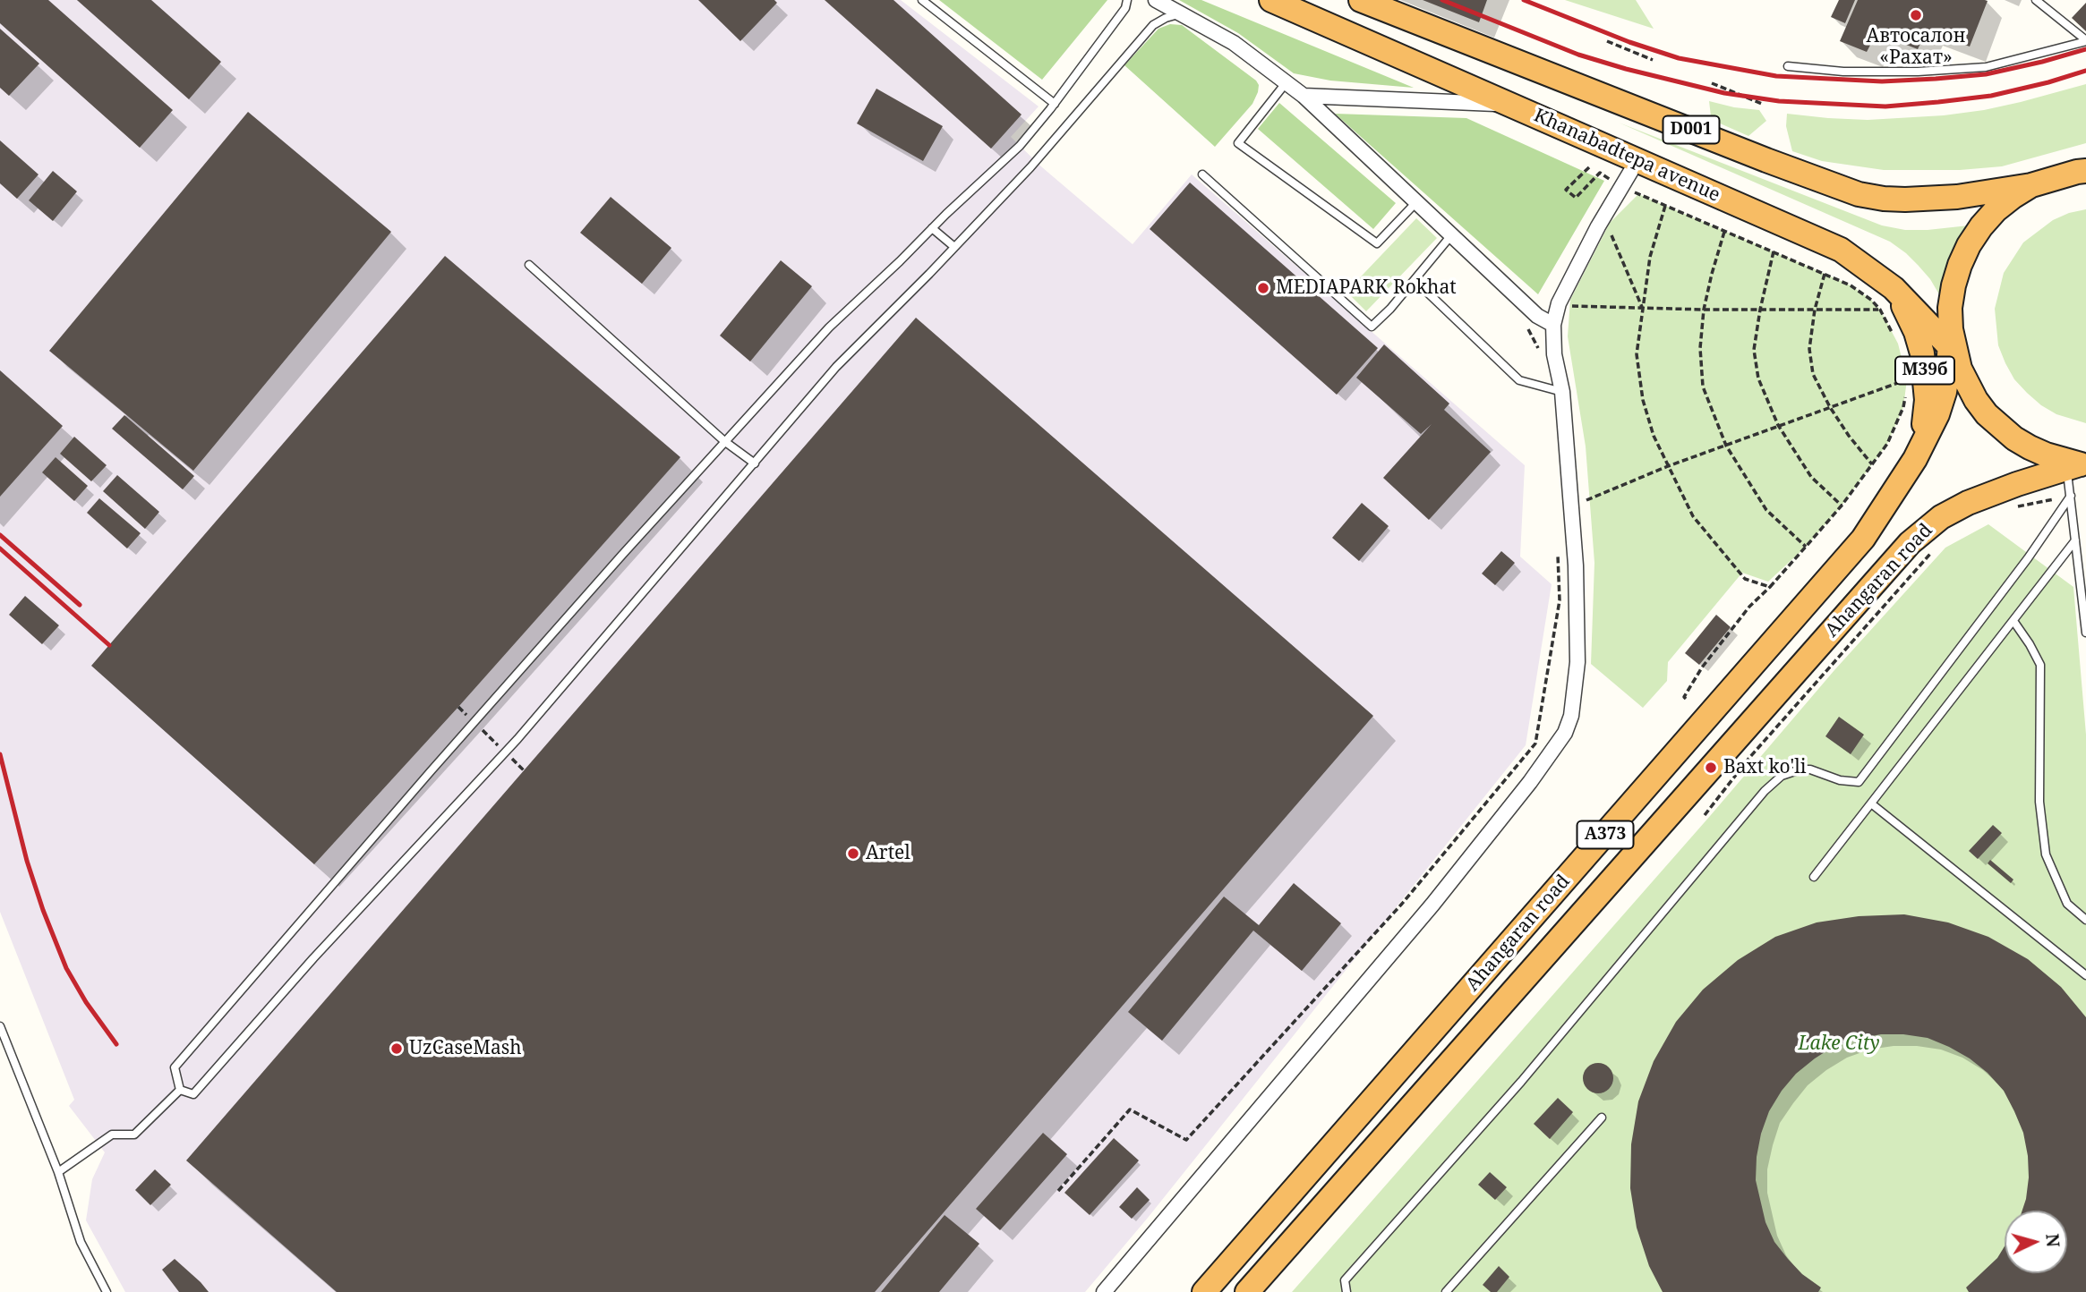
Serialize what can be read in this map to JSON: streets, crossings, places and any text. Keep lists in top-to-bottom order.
{
  "streets": {
    "highway": [
      "D001",
      "Khanabadtepa avenue",
      "M39б",
      "Ahangaran road",
      "A373"
    ]
  },
  "crossings": [
    ["D001", "Khanabadtepa avenue"],
    ["D001", "Ahangaran road"],
    ["Khanabadtepa avenue", "M39б"],
    ["Khanabadtepa avenue", "Ahangaran road"],
    ["M39б", "Ahangaran road"]
  ],
  "parks": ["Lake City"],
  "places": [
    "Автосалон «Рахат»",
    "MEDIAPARK Rokhat",
    "Baxt ko'li",
    "Artel",
    "UzCaseMash"
  ],
  "north": "right"
}
